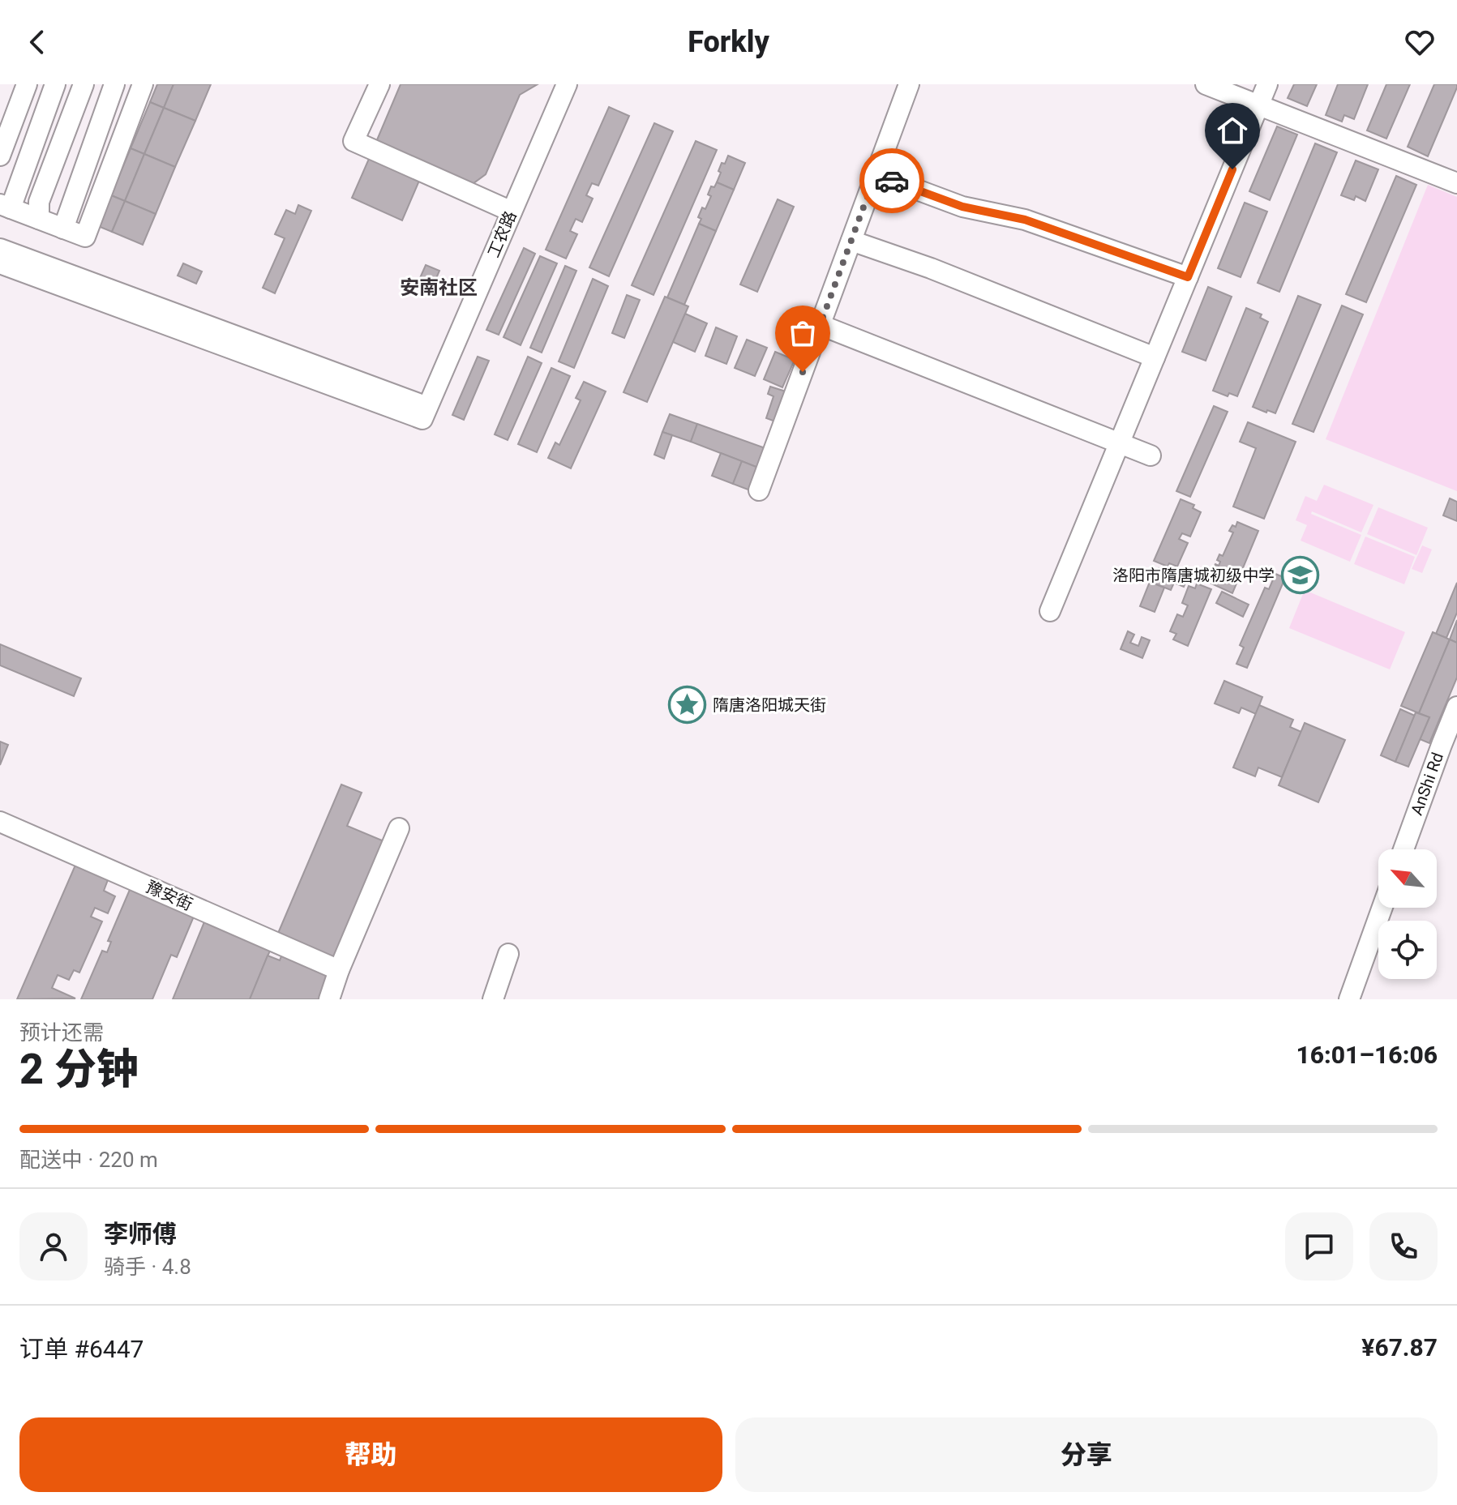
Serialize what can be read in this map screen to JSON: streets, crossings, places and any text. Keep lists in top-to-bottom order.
{
  "streets": {
    "street": ["工农路", "AnShi Rd", "豫安街"]
  },
  "districts": ["安南社区"],
  "places": {
    "school or university": ["洛阳市隋唐城初级中学"],
    "place": ["隋唐洛阳城天街"]
  },
  "north": "top left",
  "page": {
    "header": "Forkly",
    "heading": ["2 分钟", "预计还需", "16:01–16:06"],
    "panel": [
      "李师傅",
      "骑手 · 4.8",
      "订单 #6447",
      "¥67.87"
    ],
    "bar": "配送中 · 220 m",
    "buttons": ["帮助", "分享"]
  }
}
